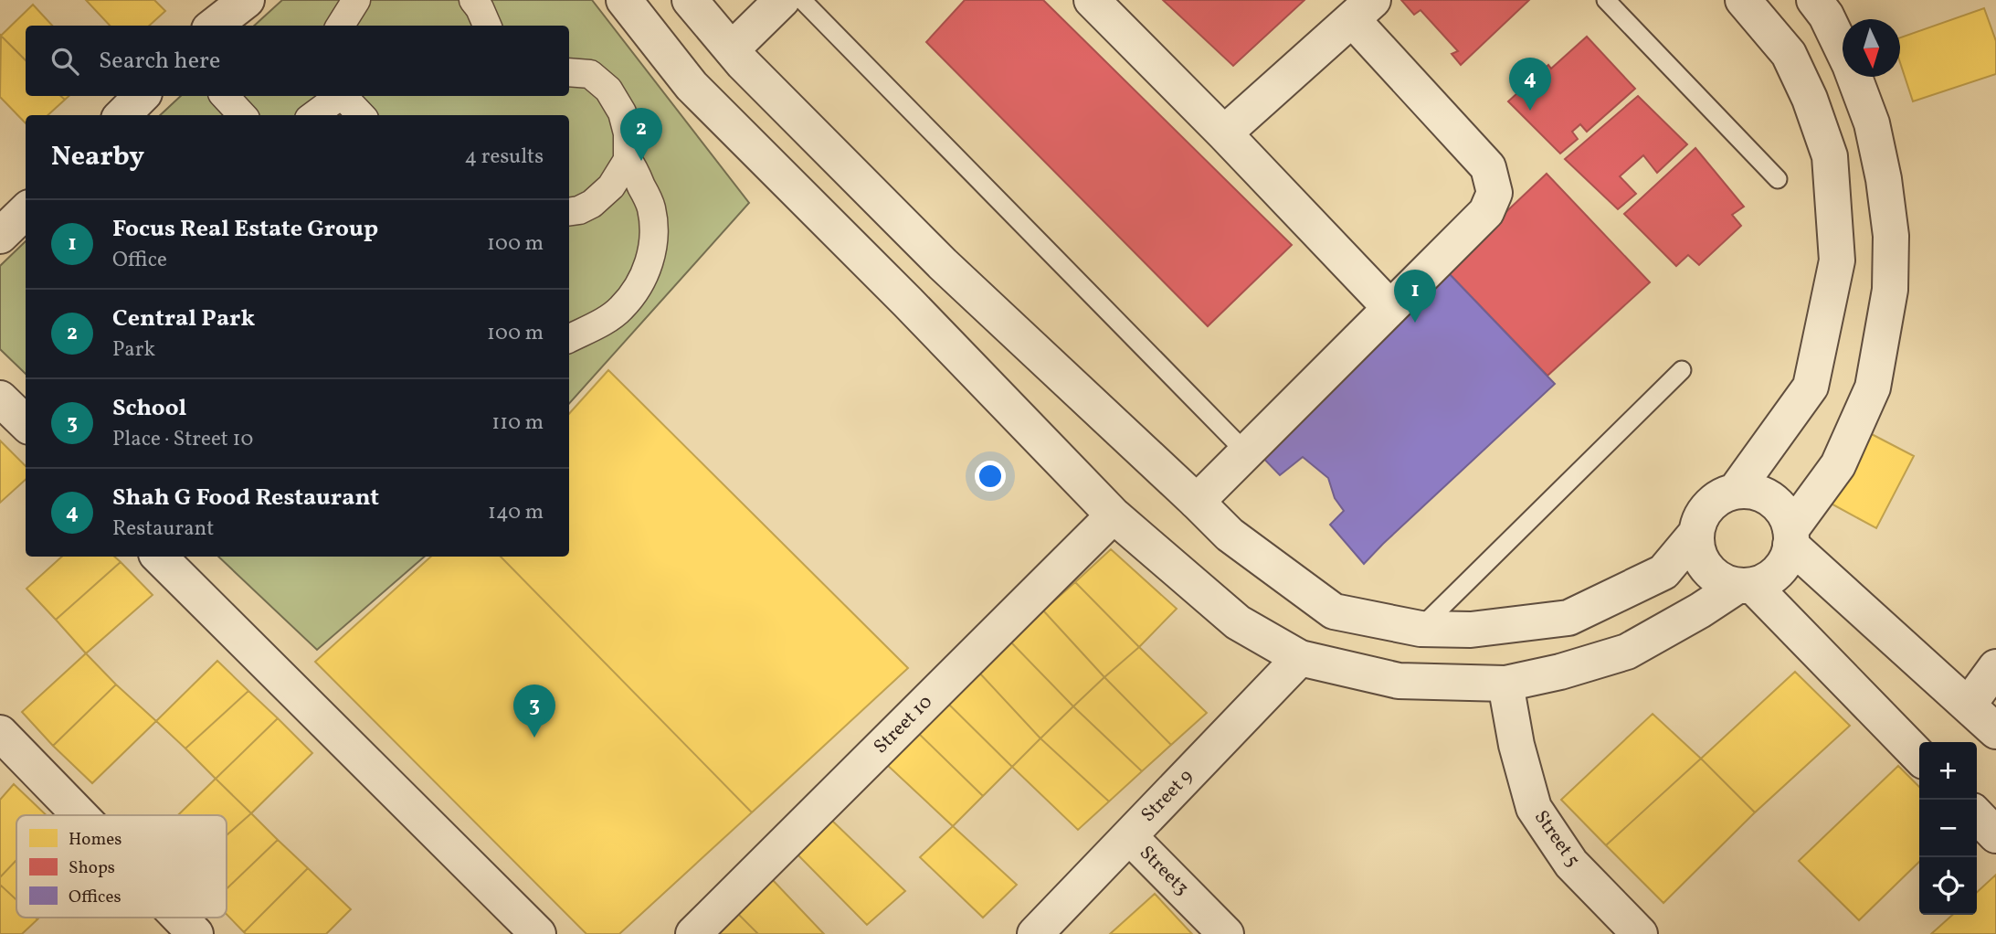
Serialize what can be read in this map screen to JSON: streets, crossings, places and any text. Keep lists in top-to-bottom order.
{
  "streets": {
    "street": [
      "Street 10",
      "Street 9",
      "Street 5",
      "Street3"
    ]
  },
  "crossings": [
    ["Street 9", "Street3"]
  ],
  "legend": ["Homes", "Shops", "Offices"],
  "north": "bottom",
  "page": {
    "search": "Search here",
    "pins": [
      "4",
      "2",
      "1",
      "3"
    ],
    "heading": ["Nearby", "4 results"],
    "list": [
      {
        "mark": "1",
        "name": "Focus Real Estate Group",
        "note": "Office",
        "value": "100 m"
      },
      {
        "mark": "2",
        "name": "Central Park",
        "note": "Park",
        "value": "100 m"
      },
      {
        "mark": "3",
        "name": "School",
        "note": "Place · Street 10",
        "value": "110 m"
      },
      {
        "mark": "4",
        "name": "Shah G Food Restaurant",
        "note": "Restaurant",
        "value": "140 m"
      }
    ],
    "map_buttons": ["+", "−"]
  }
}
